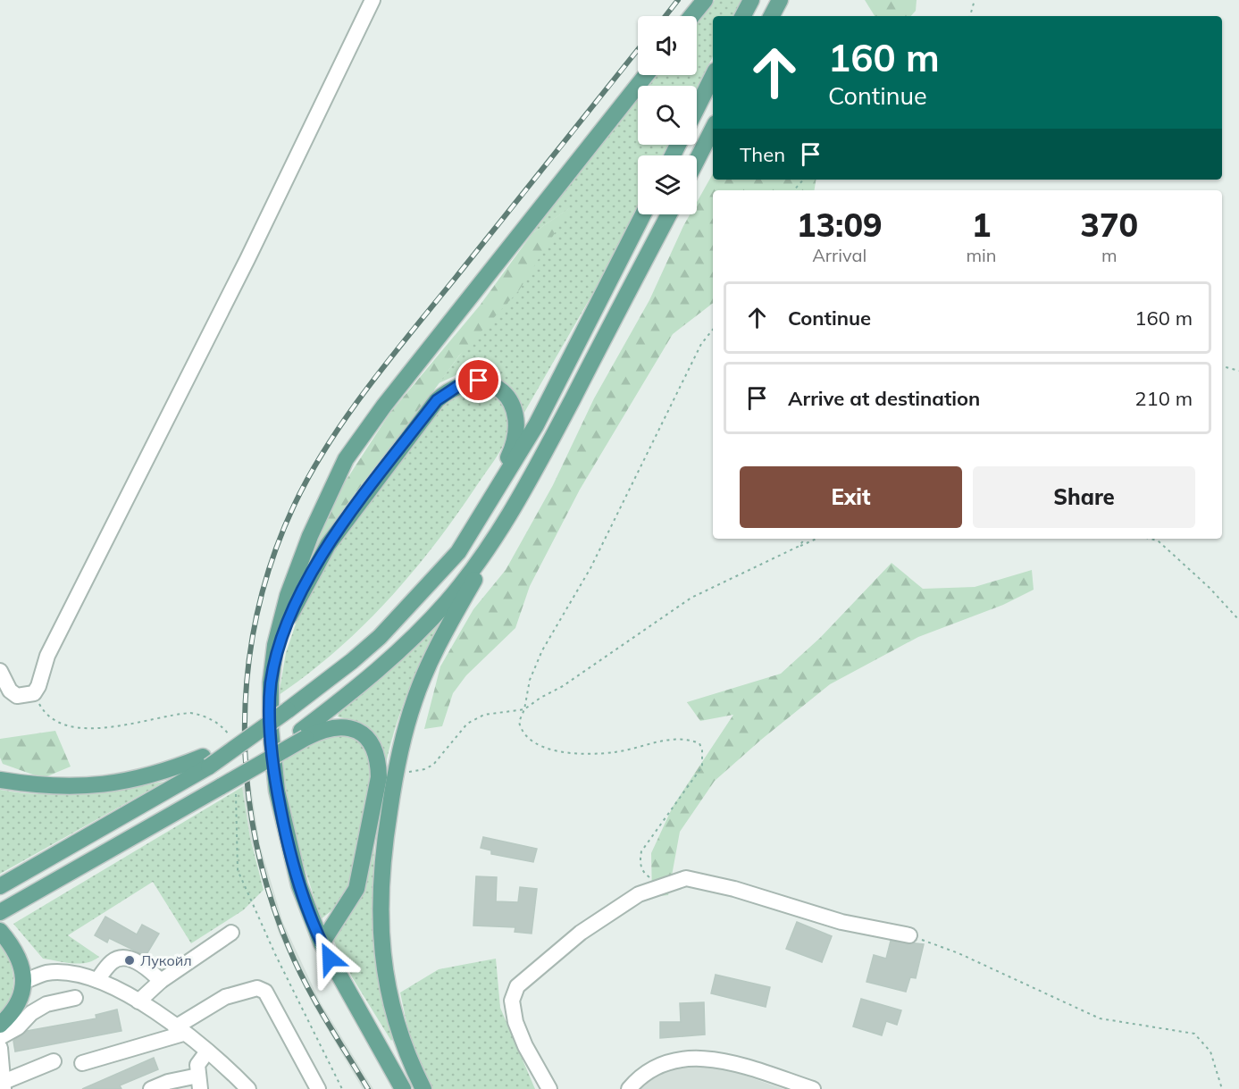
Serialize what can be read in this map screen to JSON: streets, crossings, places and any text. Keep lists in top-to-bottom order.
{
  "places": ["Лукойл"],
  "page": {
    "turn": ["160 m", "Continue"],
    "then": "Then",
    "eta": [
      "13:09",
      "Arrival",
      "1",
      "min",
      "370",
      "m"
    ],
    "list": [
      {
        "name": "Continue",
        "value": "160 m"
      },
      {
        "name": "Arrive at destination",
        "value": "210 m"
      }
    ],
    "buttons": ["Exit", "Share"]
  }
}
